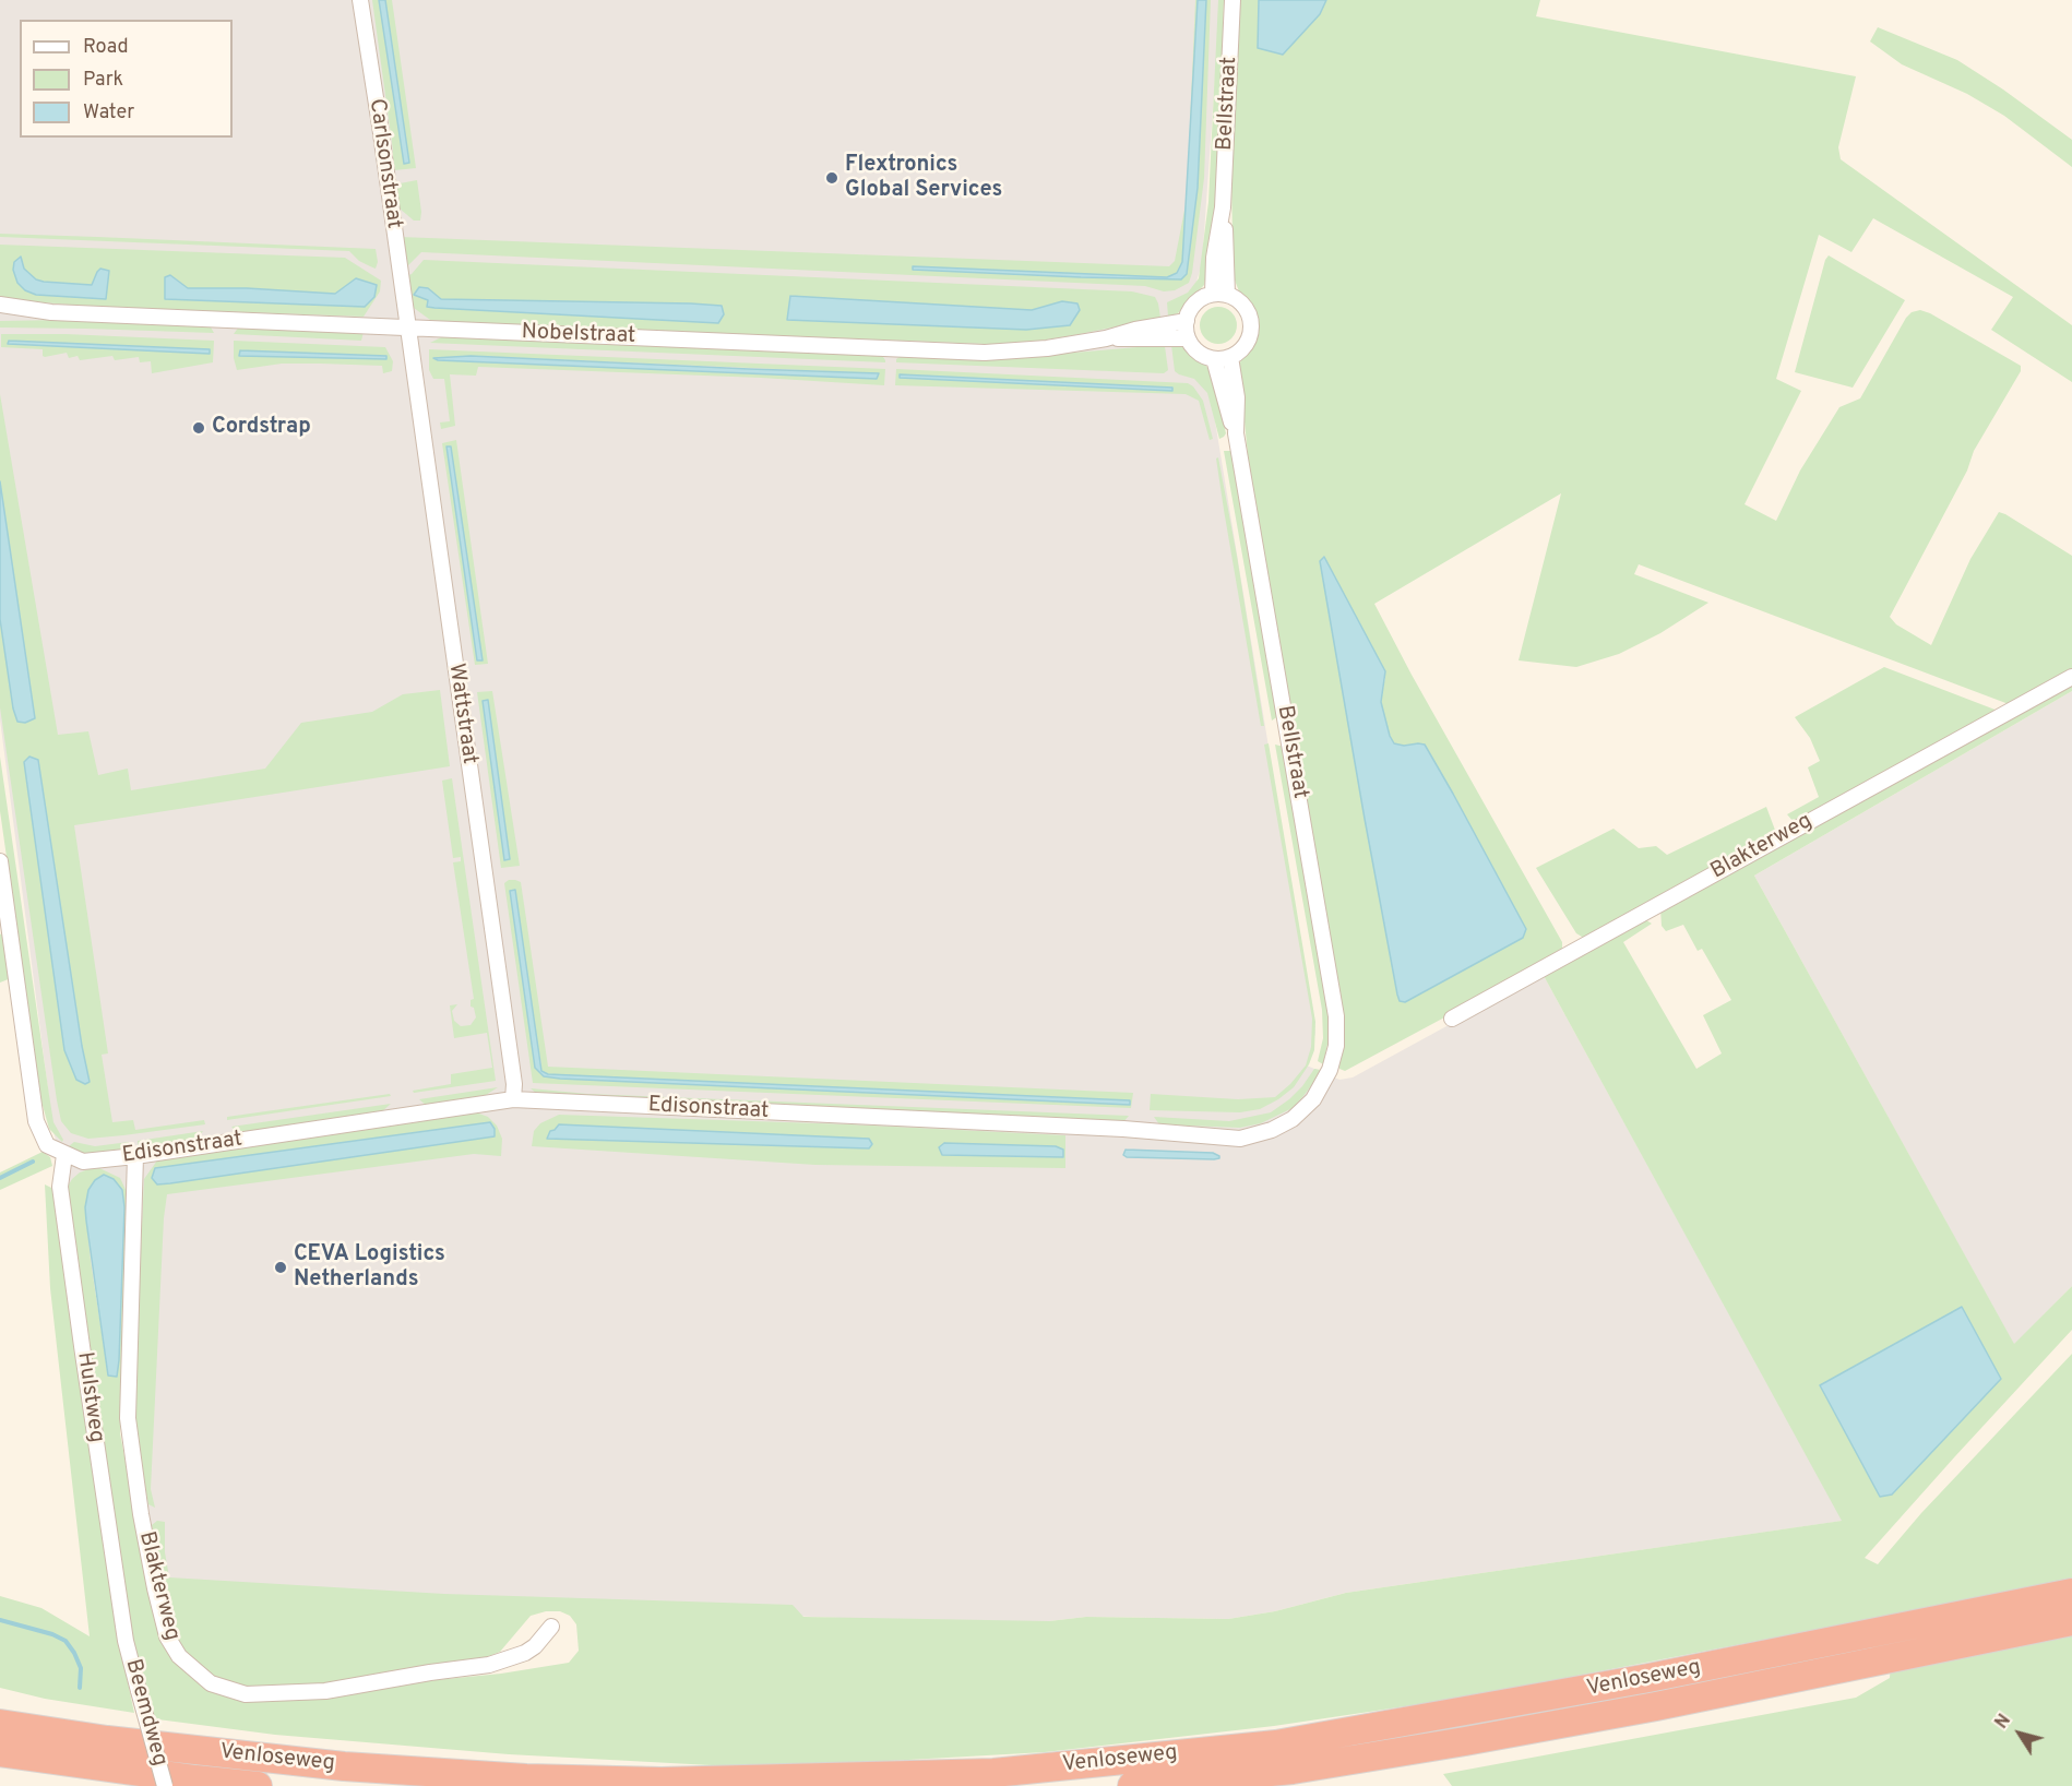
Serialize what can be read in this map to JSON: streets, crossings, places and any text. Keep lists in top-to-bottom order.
{
  "streets": {
    "highway": ["Venloseweg"],
    "street": [
      "Bellstraat",
      "Carlsonstraat",
      "Nobelstraat",
      "Wattstraat",
      "Blakterweg",
      "Edisonstraat",
      "Hulstweg",
      "Beemdweg"
    ]
  },
  "crossings": [
    ["Bellstraat", "Nobelstraat"],
    ["Bellstraat", "Edisonstraat"],
    ["Carlsonstraat", "Nobelstraat"],
    ["Carlsonstraat", "Wattstraat"],
    ["Nobelstraat", "Wattstraat"],
    ["Wattstraat", "Edisonstraat"],
    ["Blakterweg", "Edisonstraat"],
    ["Edisonstraat", "Hulstweg"],
    ["Hulstweg", "Beemdweg"]
  ],
  "places": ["Flextronics Global Services", "Cordstrap", "CEVA Logistics Netherlands"],
  "legend": ["Road", "Park", "Water"],
  "north": "top left"
}
